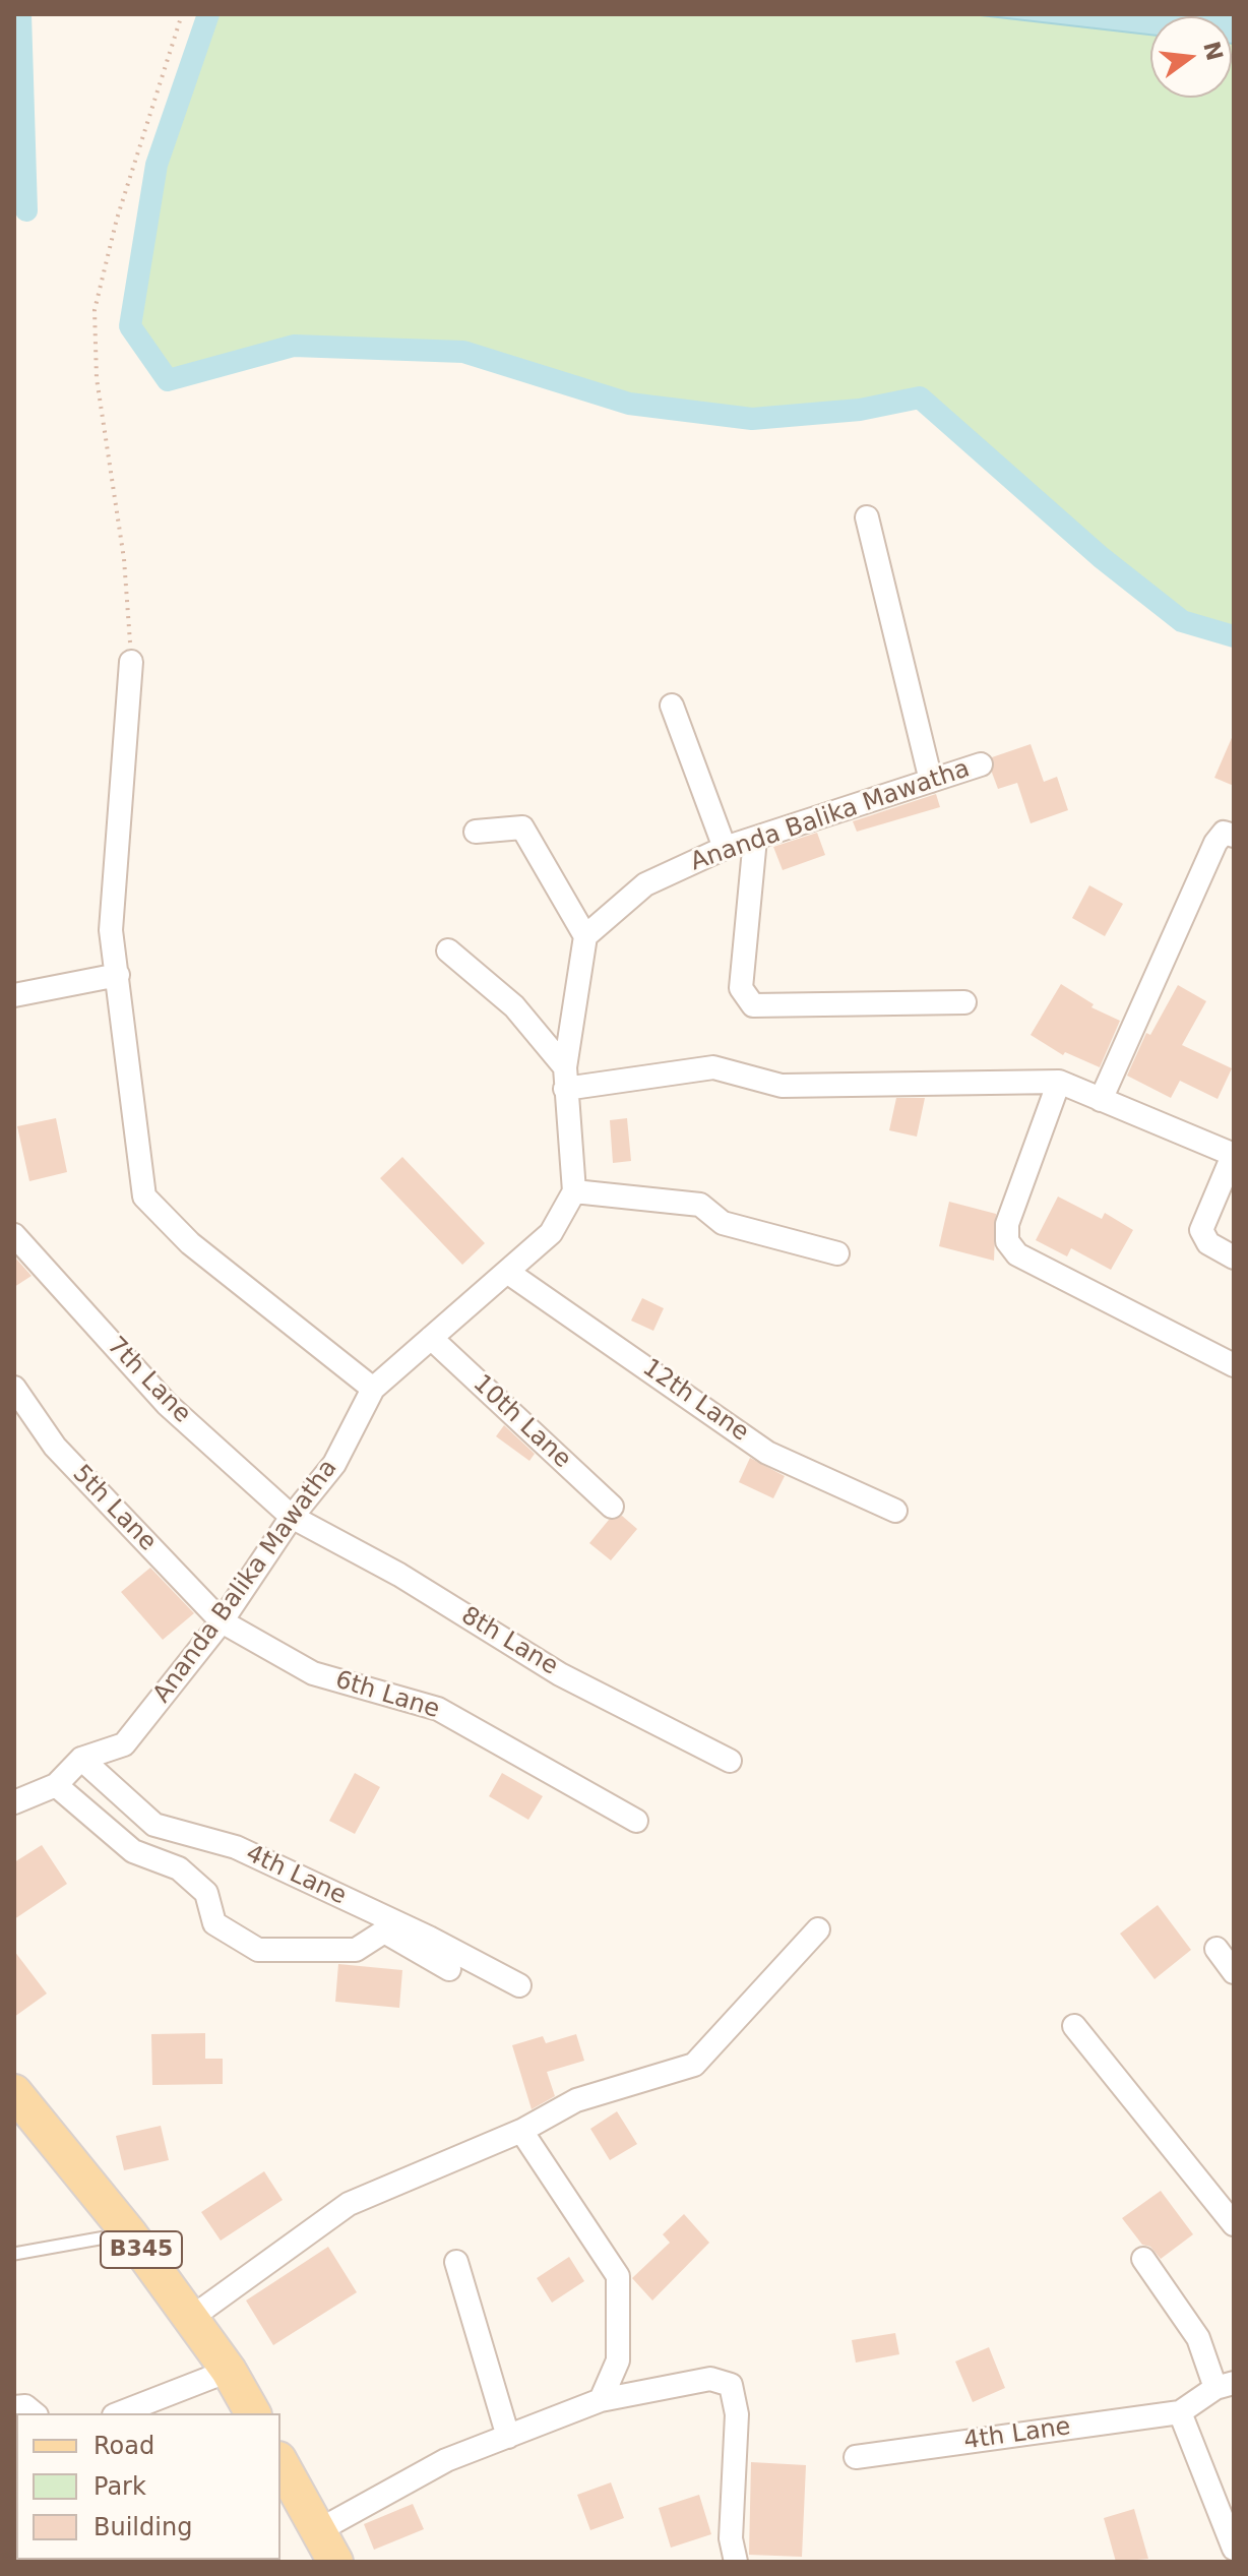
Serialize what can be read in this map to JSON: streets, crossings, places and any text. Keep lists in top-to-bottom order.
{
  "streets": {
    "main road": ["B345"],
    "street": [
      "Ananda Balika Mawatha",
      "7th Lane",
      "12th Lane",
      "10th Lane",
      "5th Lane",
      "8th Lane",
      "6th Lane",
      "4th Lane"
    ]
  },
  "crossings": [
    ["Ananda Balika Mawatha", "7th Lane"],
    ["Ananda Balika Mawatha", "12th Lane"],
    ["Ananda Balika Mawatha", "10th Lane"],
    ["Ananda Balika Mawatha", "5th Lane"],
    ["Ananda Balika Mawatha", "8th Lane"],
    ["Ananda Balika Mawatha", "6th Lane"],
    ["Ananda Balika Mawatha", "4th Lane"],
    ["7th Lane", "8th Lane"],
    ["5th Lane", "6th Lane"]
  ],
  "legend": ["Road", "Park", "Building"],
  "north": "right"
}
